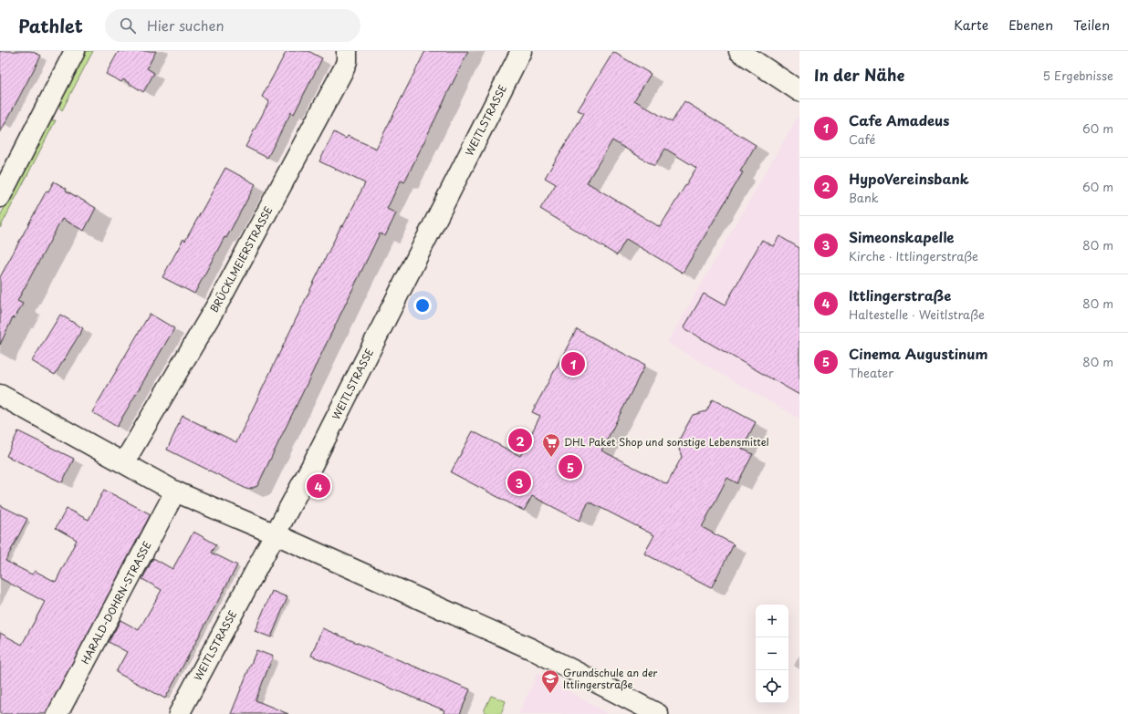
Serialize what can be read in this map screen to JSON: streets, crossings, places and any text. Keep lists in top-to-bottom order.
{
  "streets": {
    "street": ["WEITLSTRASSE", "BRÜCKLMEIERSTRASSE", "HARALD-DOHRN-STRASSE"]
  },
  "places": {
    "supermarket": ["DHL Paket Shop und sonstige Lebensmittel"],
    "school or university": ["Grundschule an der Ittlingerstraße"]
  },
  "page": {
    "header": "Pathlet",
    "search": "Hier suchen",
    "nav": ["Karte", "Ebenen", "Teilen"],
    "heading": ["In der Nähe", "5 Ergebnisse"],
    "list": [
      {
        "mark": "1",
        "name": "Cafe Amadeus",
        "note": "Café",
        "value": "60 m"
      },
      {
        "mark": "2",
        "name": "HypoVereinsbank",
        "note": "Bank",
        "value": "60 m"
      },
      {
        "mark": "3",
        "name": "Simeonskapelle",
        "note": "Kirche · Ittlingerstraße",
        "value": "80 m"
      },
      {
        "mark": "4",
        "name": "Ittlingerstraße",
        "note": "Haltestelle · Weitlstraße",
        "value": "80 m"
      },
      {
        "mark": "5",
        "name": "Cinema Augustinum",
        "note": "Theater",
        "value": "80 m"
      }
    ],
    "pins": [
      "1",
      "2",
      "5",
      "3",
      "4"
    ],
    "map_buttons": ["+", "−"]
  }
}
